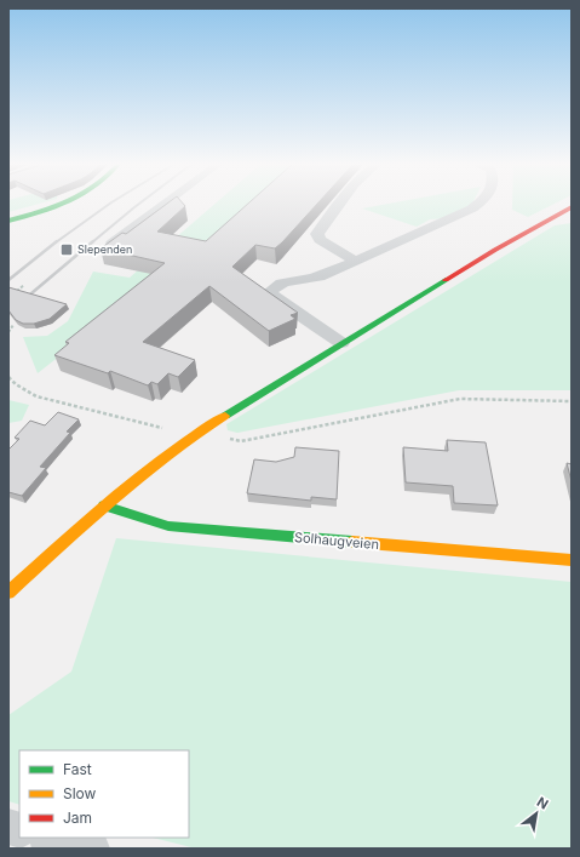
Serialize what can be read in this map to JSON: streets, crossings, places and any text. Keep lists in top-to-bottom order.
{
  "streets": {
    "street": ["Solhaugveien"]
  },
  "places": {
    "transit": ["Slependen"]
  },
  "legend": ["Fast", "Slow", "Jam"],
  "north": "top right"
}
